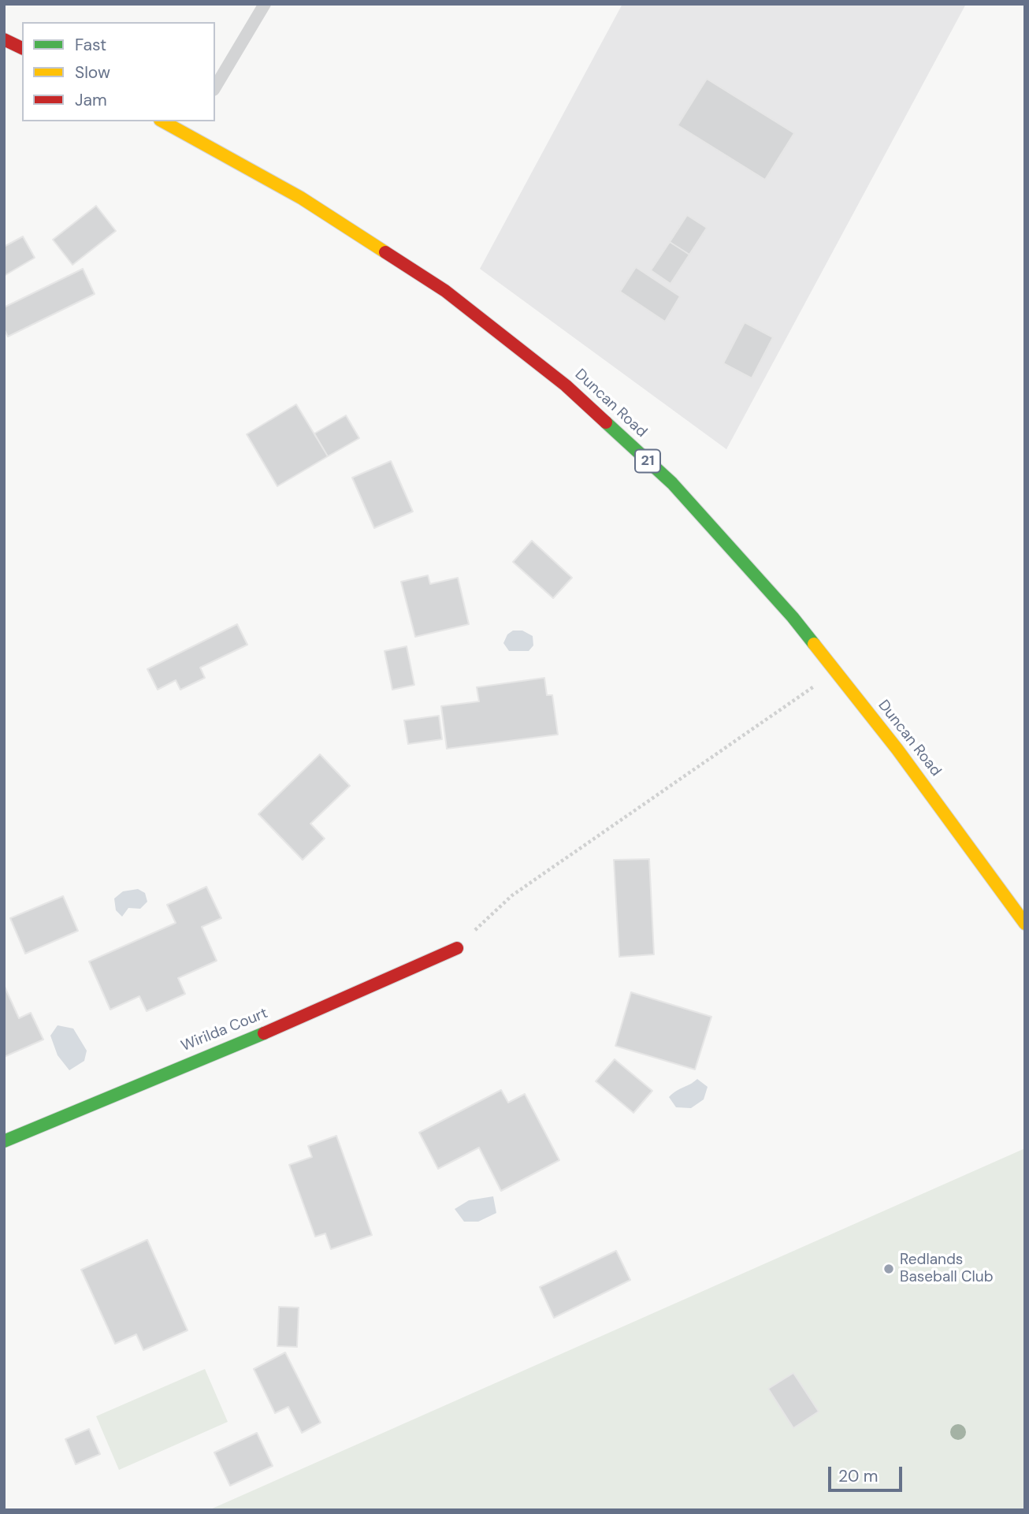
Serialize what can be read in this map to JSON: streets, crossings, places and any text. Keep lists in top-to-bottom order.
{
  "streets": {
    "main road": ["Duncan Road", "21", "Wirilda Court"]
  },
  "places": ["Redlands Baseball Club"],
  "legend": ["Fast", "Slow", "Jam"],
  "scale_bar": "20 m"
}
